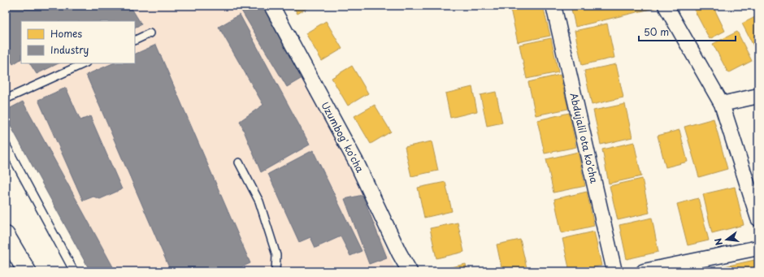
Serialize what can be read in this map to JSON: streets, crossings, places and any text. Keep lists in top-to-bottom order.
{
  "streets": {
    "street": ["Uzumbog' ko'cha", "Abdujalil ota ko'cha"]
  },
  "legend": ["Homes", "Industry"],
  "scale_bar": "50 m",
  "north": "left"
}
